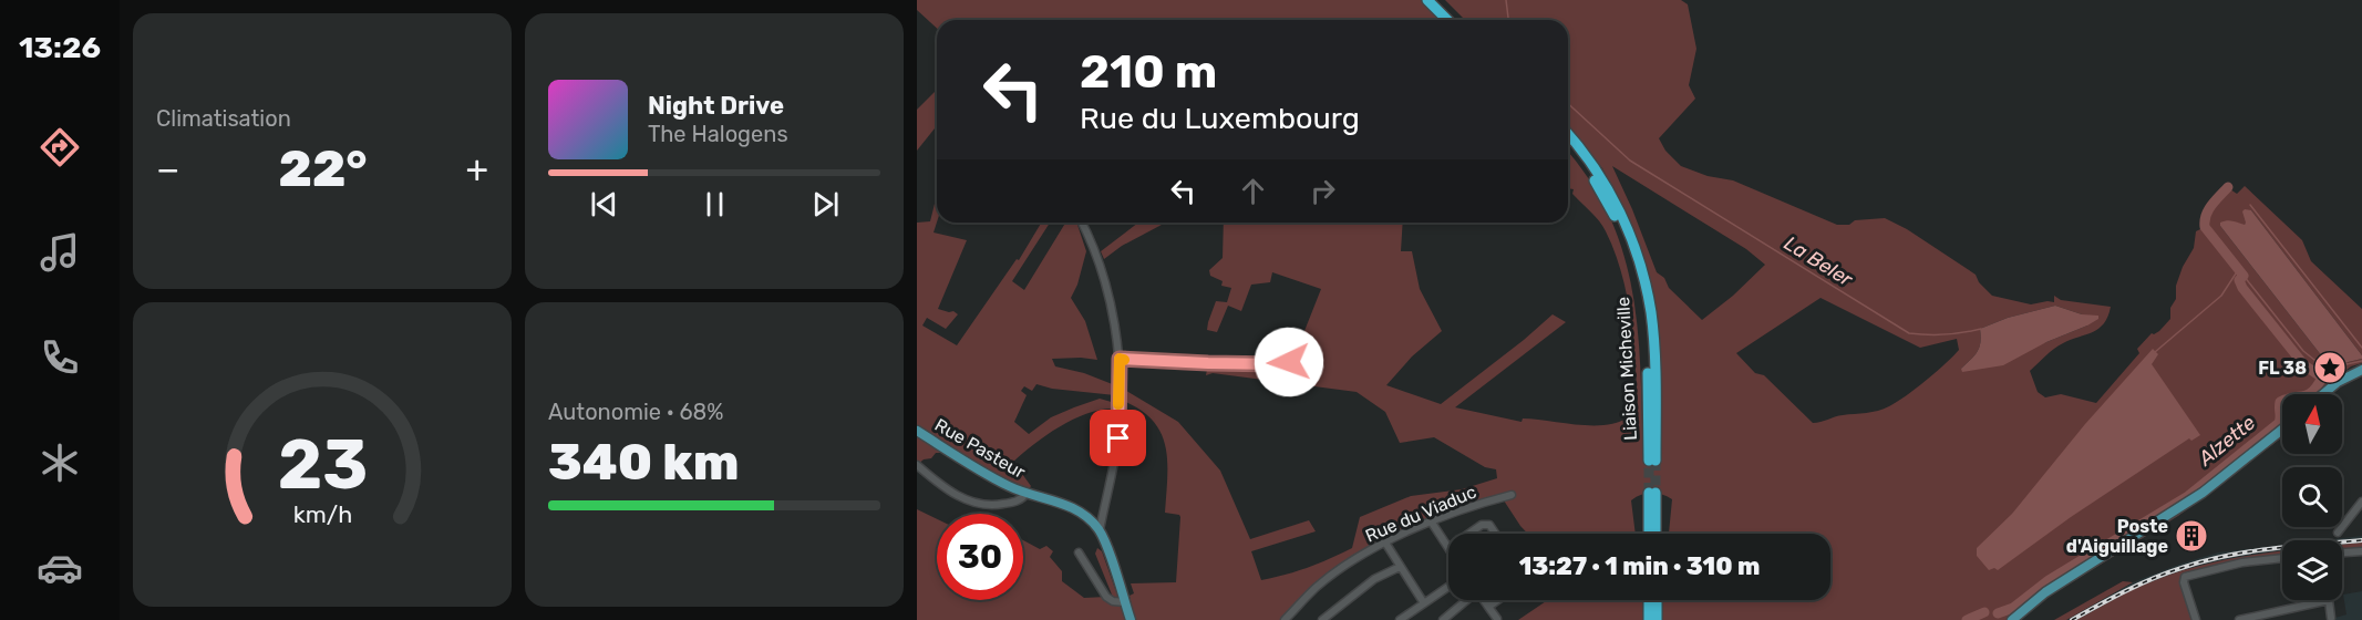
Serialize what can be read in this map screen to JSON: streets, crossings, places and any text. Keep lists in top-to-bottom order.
{
  "streets": {
    "highway": ["Liaison Micheville"],
    "main road": ["Rue Pasteur"],
    "street": ["Rue du Viaduc"]
  },
  "water": ["La Beler", "Alzette"],
  "places": {
    "place": ["FL 38"],
    "building": ["Poste d'Aiguillage"]
  },
  "north": "top",
  "page": {
    "tabs": "13:26",
    "tile": [
      "Climatisation",
      ["Autonomie · 68%", "340 km"]
    ],
    "turn": ["210 m", "Rue du Luxembourg"],
    "song": ["Night Drive", "The Halogens"],
    "heat": ["−", "22°", "+"],
    "limit": "30",
    "trip": "13:27 · 1 min · 310 m",
    "gauge": ["23", "km/h"]
  }
}
